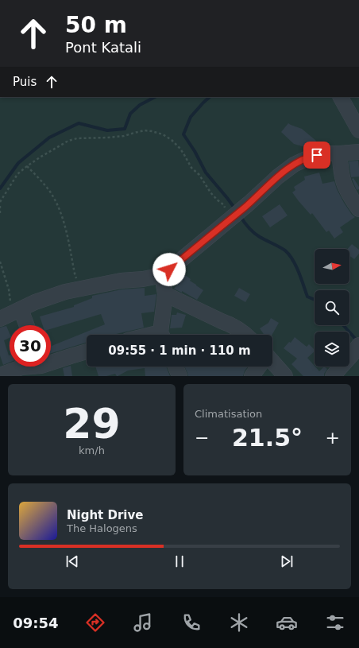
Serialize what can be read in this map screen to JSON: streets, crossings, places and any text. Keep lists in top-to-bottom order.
{
  "north": "right",
  "page": {
    "turn": ["50 m", "Pont Katali"],
    "then": "Puis",
    "limit": "30",
    "trip": "09:55 · 1 min · 110 m",
    "tile": [
      ["29", "km/h"],
      "Climatisation"
    ],
    "heat": ["−", "21.5°", "+"],
    "song": ["Night Drive", "The Halogens"],
    "tabs": "09:54"
  }
}
